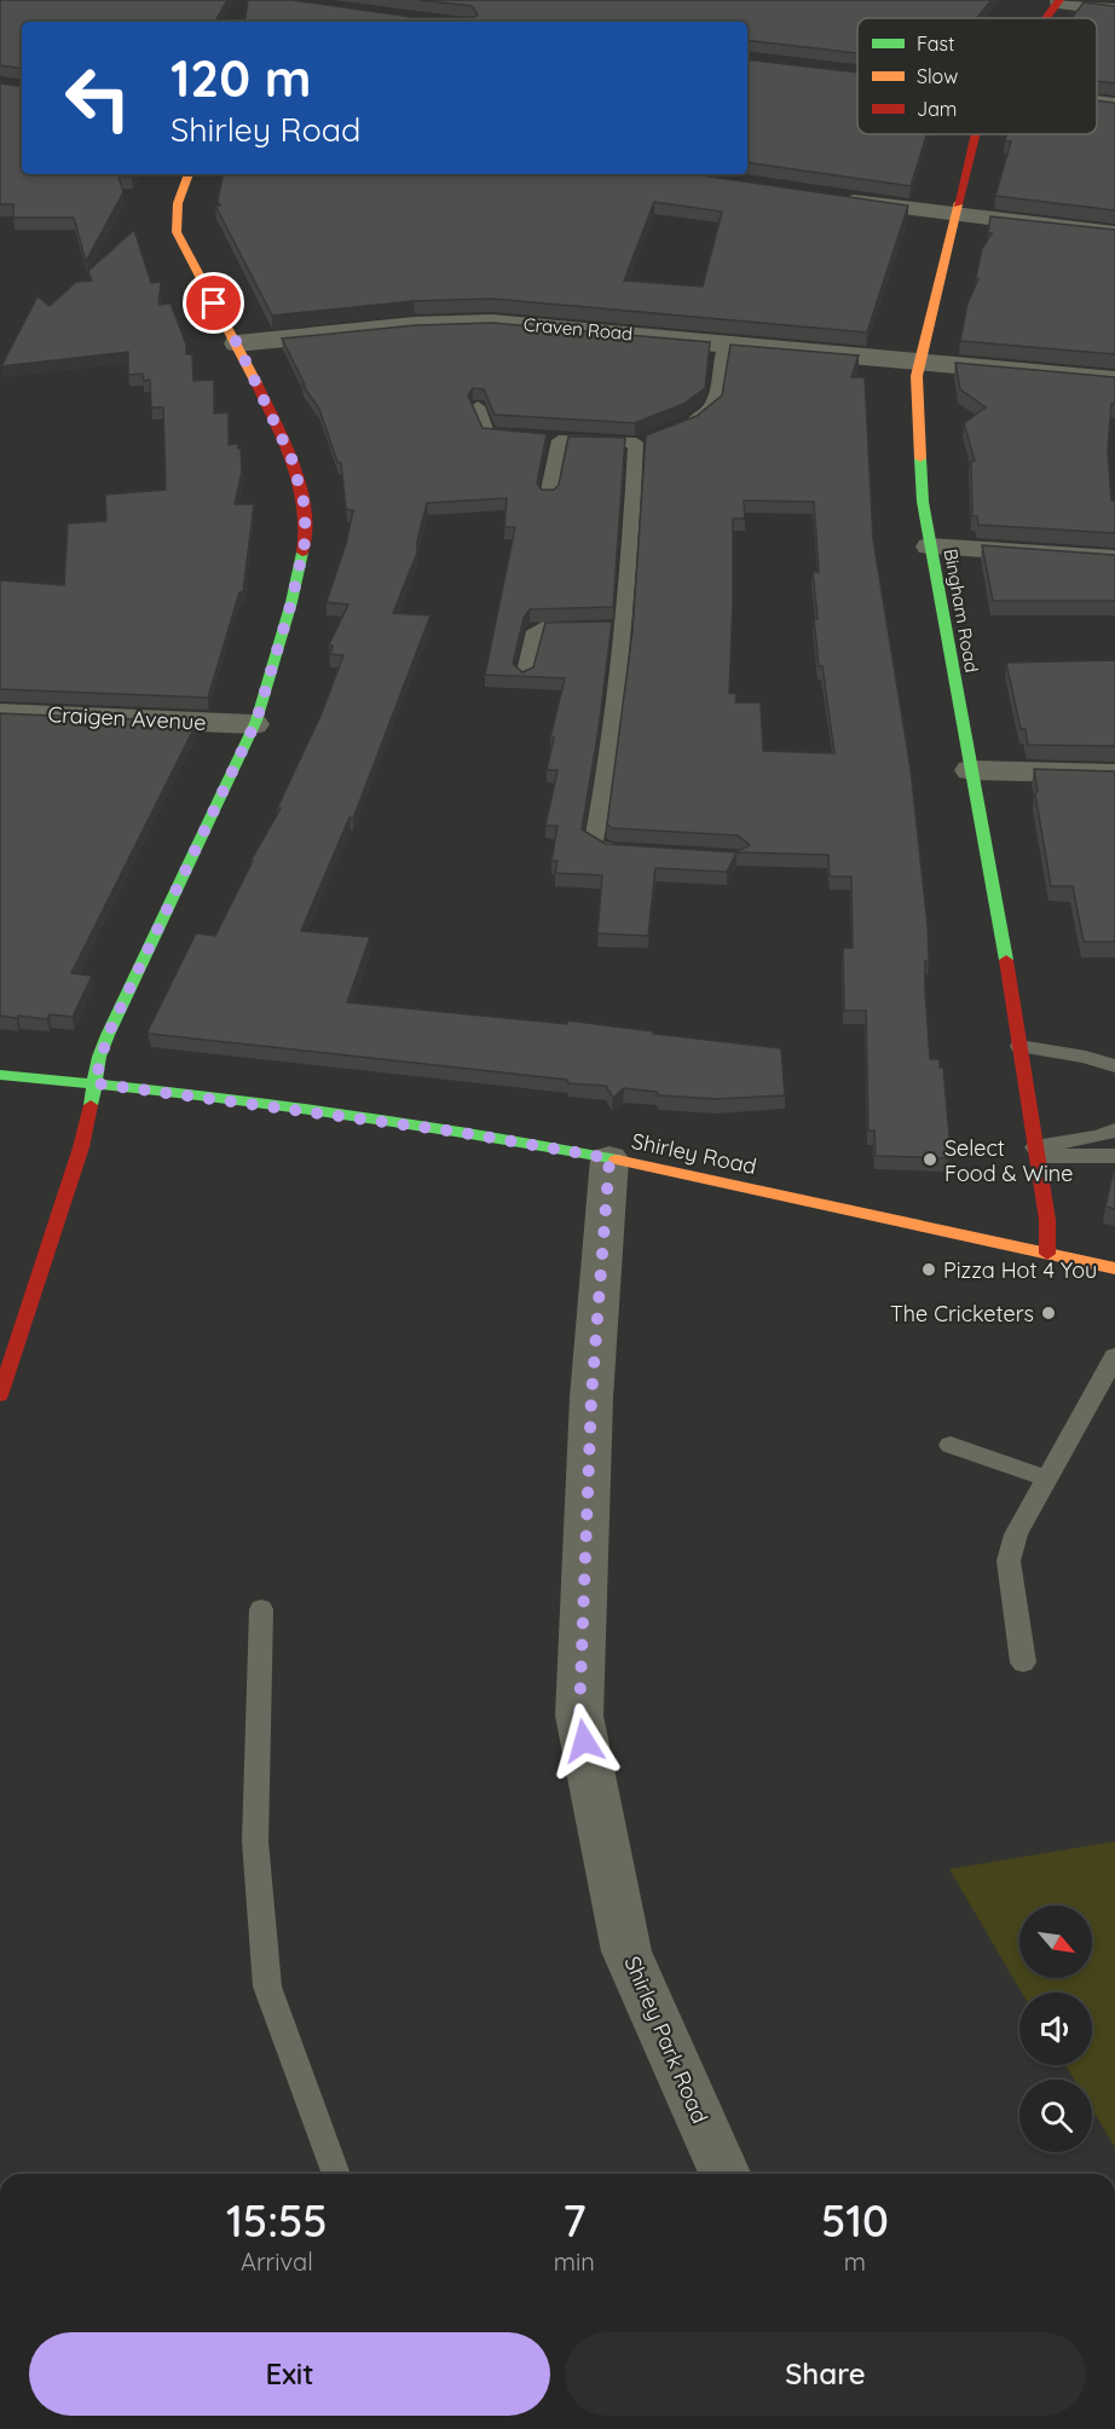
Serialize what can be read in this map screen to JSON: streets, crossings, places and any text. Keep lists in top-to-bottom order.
{
  "streets": {
    "street": [
      "Craven Road",
      "Bingham Road",
      "Craigen Avenue",
      "Shirley Road",
      "Shirley Park Road"
    ]
  },
  "crossings": [
    ["Craven Road", "Bingham Road"],
    ["Bingham Road", "Shirley Road"],
    ["Shirley Road", "Shirley Park Road"]
  ],
  "places": ["Select Food & Wine", "Pizza Hot 4 You", "The Cricketers"],
  "legend": ["Fast", "Slow", "Jam"],
  "north": "bottom right",
  "page": {
    "turn": ["120 m", "Shirley Road"],
    "eta": [
      "15:55",
      "Arrival",
      "7",
      "min",
      "510",
      "m"
    ],
    "buttons": ["Exit", "Share"]
  }
}
